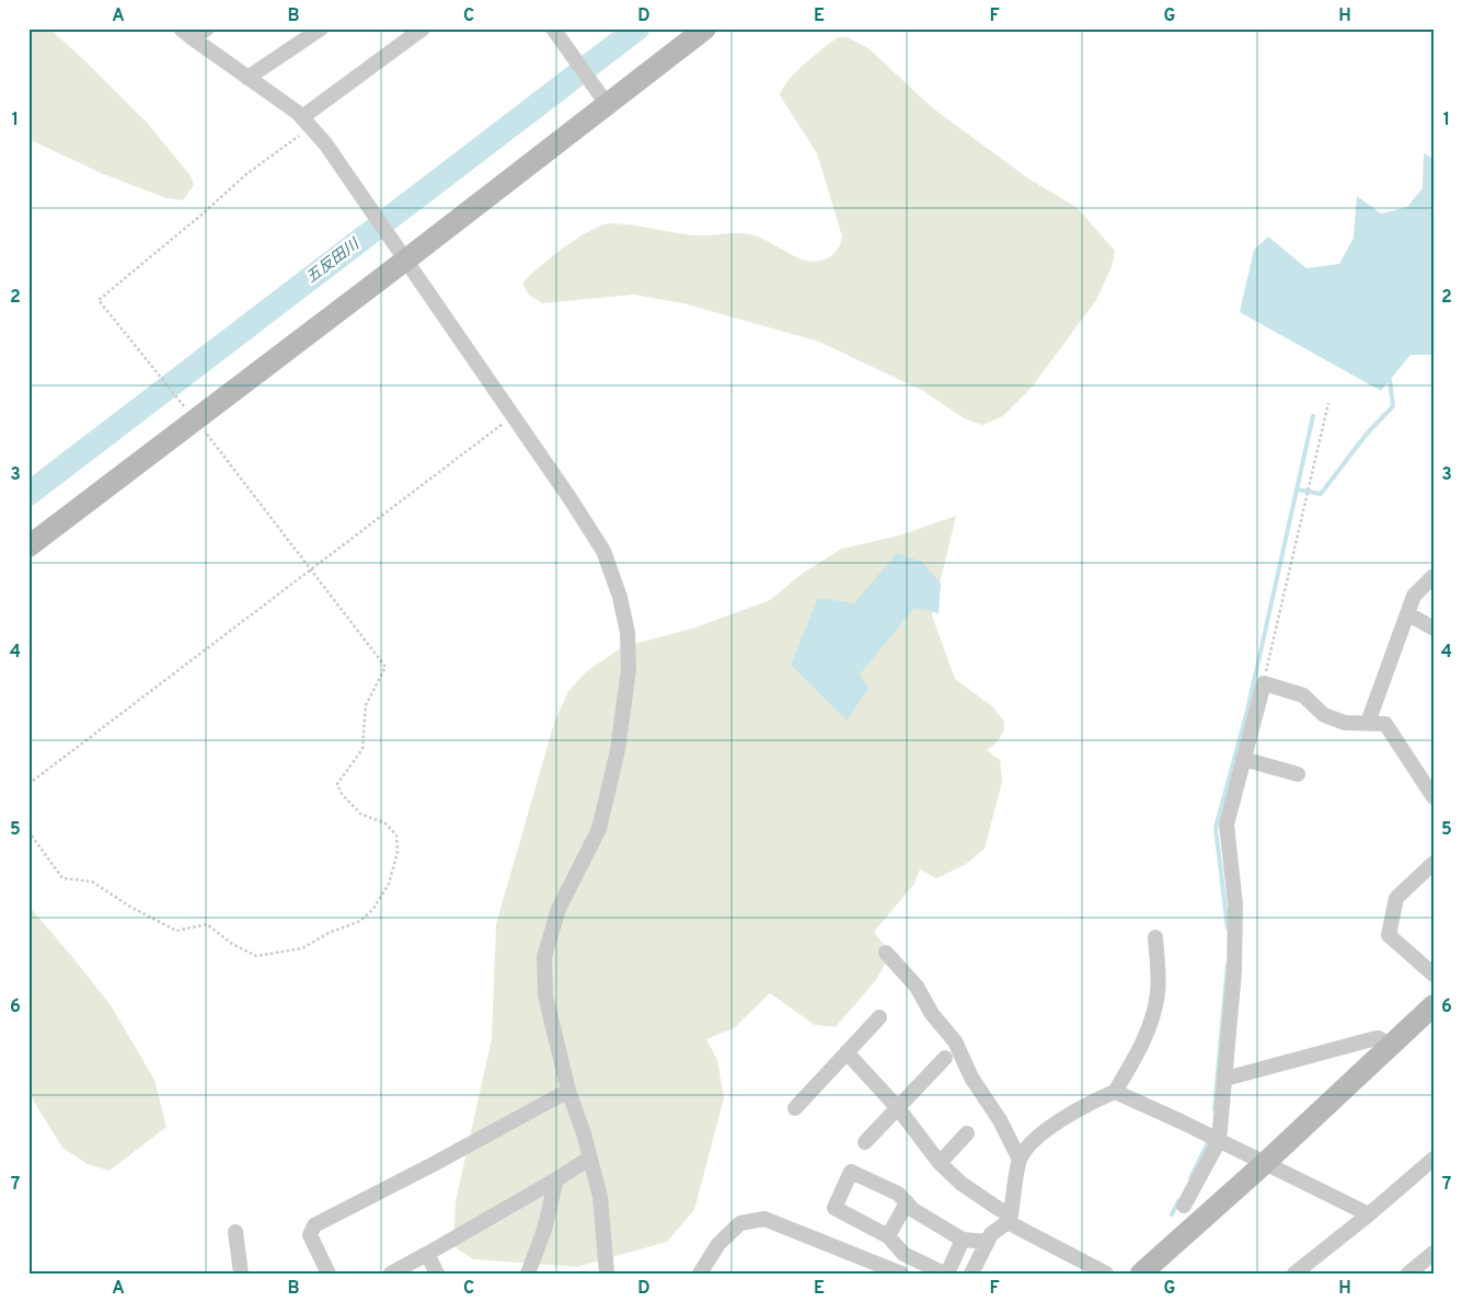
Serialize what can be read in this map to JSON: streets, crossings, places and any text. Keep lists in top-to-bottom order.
{
  "water": ["五反田川"],
  "grid": {
    "columns": [
      "A",
      "B",
      "C",
      "D",
      "E",
      "F",
      "G",
      "H"
    ],
    "rows": [
      "1",
      "2",
      "3",
      "4",
      "5",
      "6",
      "7"
    ]
  }
}
